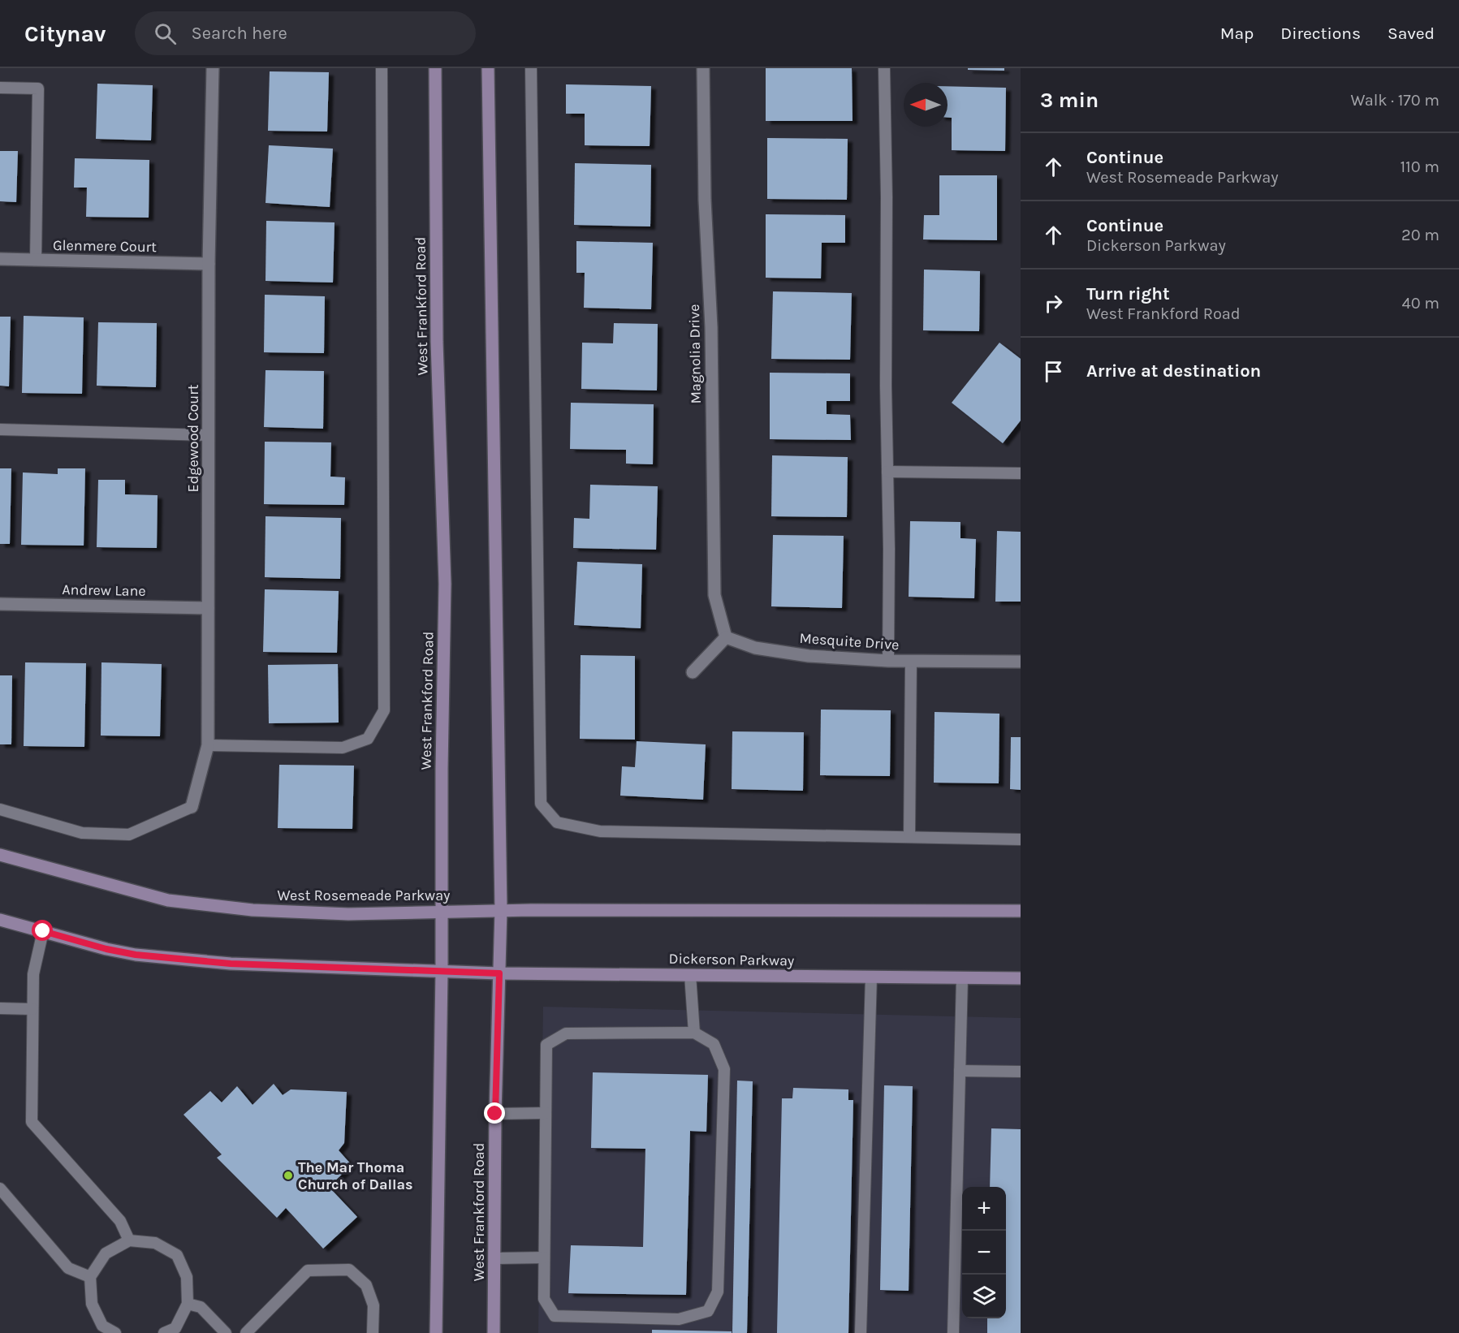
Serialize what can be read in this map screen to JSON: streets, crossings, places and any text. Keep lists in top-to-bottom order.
{
  "streets": {
    "main road": ["West Frankford Road", "West Rosemeade Parkway", "Dickerson Parkway"],
    "street": [
      "Glenmere Court",
      "Magnolia Drive",
      "Edgewood Court",
      "Andrew Lane",
      "Mesquite Drive"
    ]
  },
  "crossings": [
    ["Glenmere Court", "Edgewood Court"],
    ["West Frankford Road", "West Rosemeade Parkway"],
    ["West Frankford Road", "Dickerson Parkway"],
    ["Magnolia Drive", "Mesquite Drive"],
    ["Edgewood Court", "Andrew Lane"]
  ],
  "places": ["The Mar Thoma Church of Dallas"],
  "north": "left",
  "page": {
    "header": "Citynav",
    "search": "Search here",
    "nav": ["Map", "Directions", "Saved"],
    "heading": ["3 min", "Walk · 170 m"],
    "list": [
      ["Continue", "West Rosemeade Parkway", "110 m"],
      ["Continue", "Dickerson Parkway", "20 m"],
      ["Turn right", "West Frankford Road", "40 m"],
      "Arrive at destination"
    ],
    "map_buttons": ["+", "−"]
  }
}
